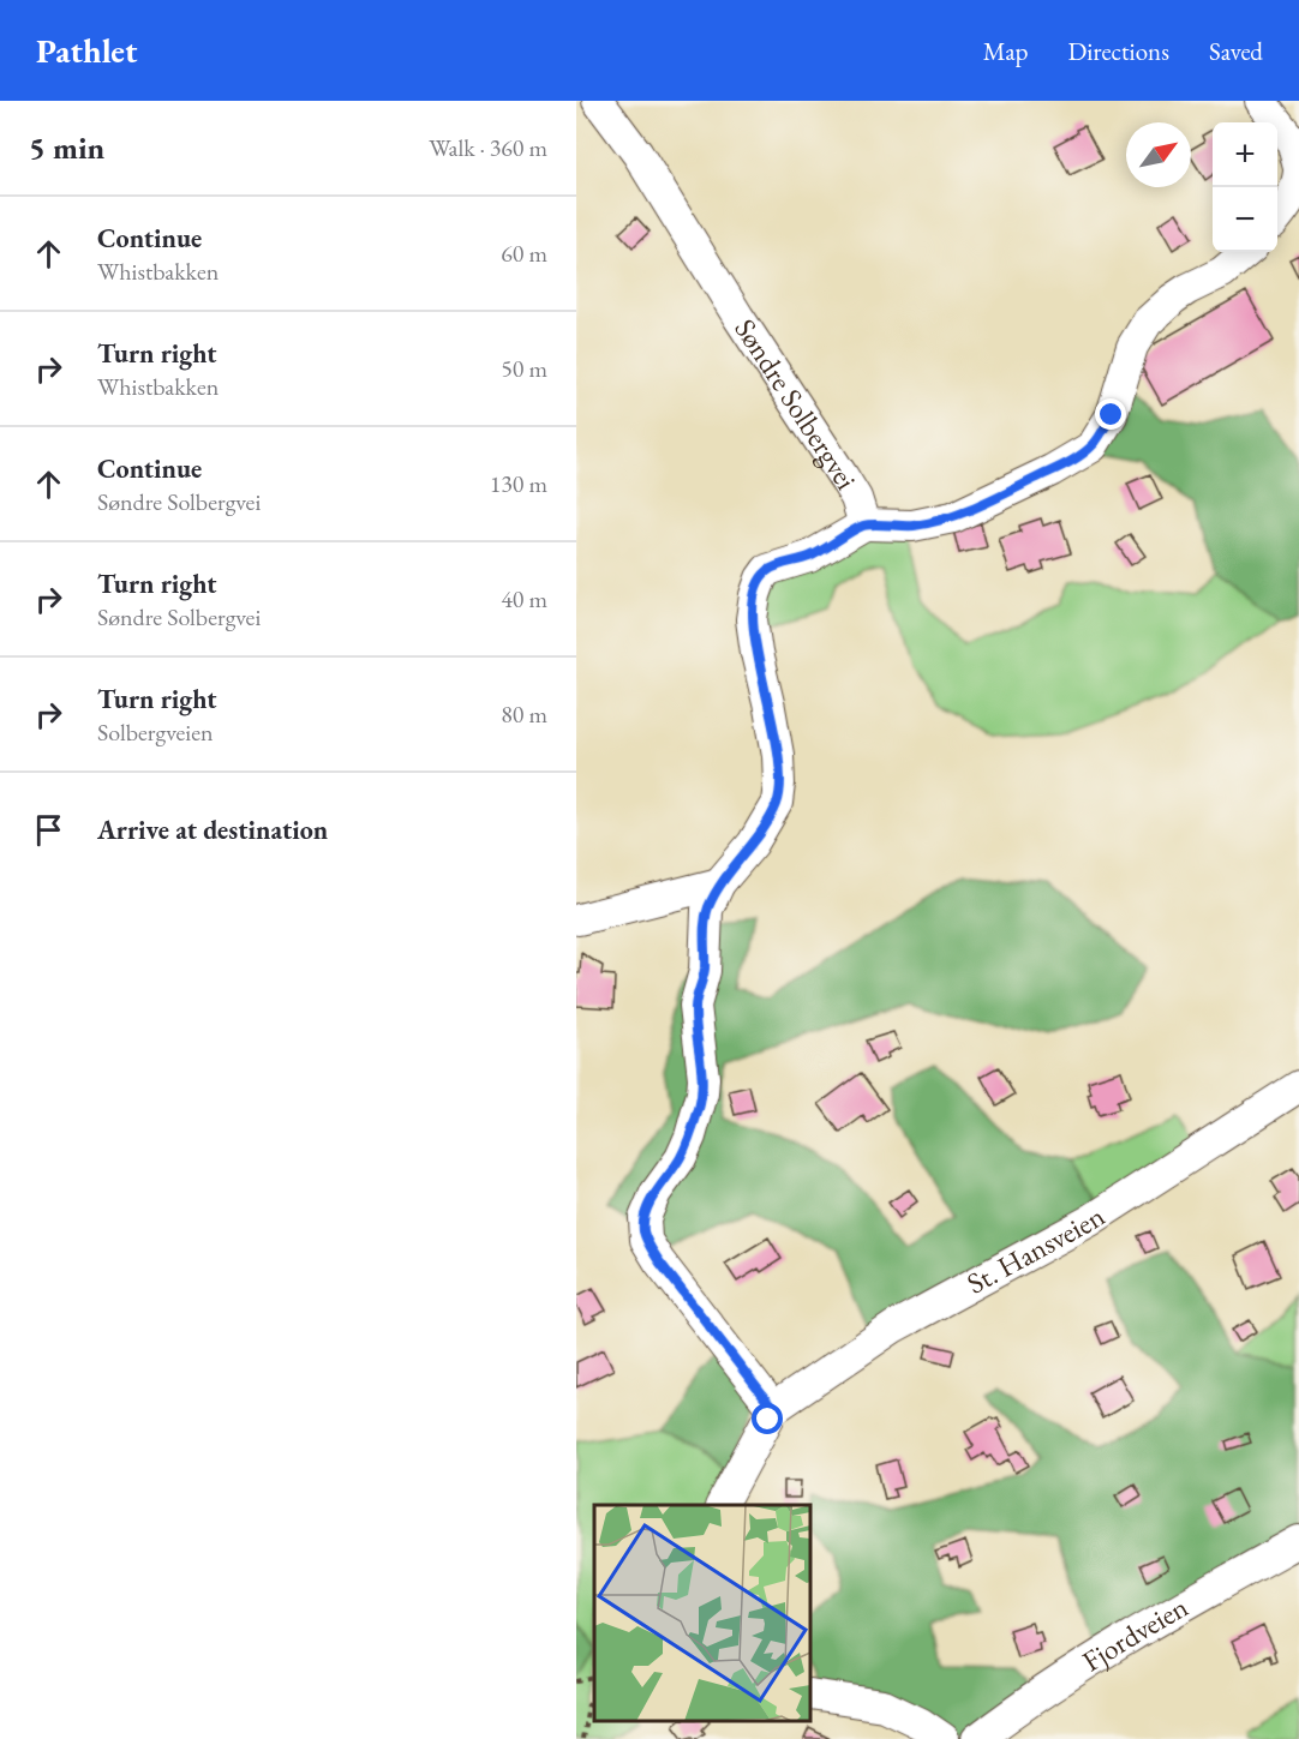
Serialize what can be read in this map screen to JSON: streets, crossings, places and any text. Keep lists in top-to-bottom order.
{
  "streets": {
    "street": ["Søndre Solbergvei", "St. Hansveien", "Fjordveien"]
  },
  "crossings": [
    ["Søndre Solbergvei", "St. Hansveien"]
  ],
  "north": "top right",
  "page": {
    "header": "Pathlet",
    "nav": ["Map", "Directions", "Saved"],
    "heading": ["5 min", "Walk · 360 m"],
    "map_buttons": ["+", "−"],
    "list": [
      ["Continue", "Whistbakken", "60 m"],
      ["Turn right", "Whistbakken", "50 m"],
      ["Continue", "Søndre Solbergvei", "130 m"],
      ["Turn right", "Søndre Solbergvei", "40 m"],
      ["Turn right", "Solbergveien", "80 m"],
      "Arrive at destination"
    ]
  }
}
